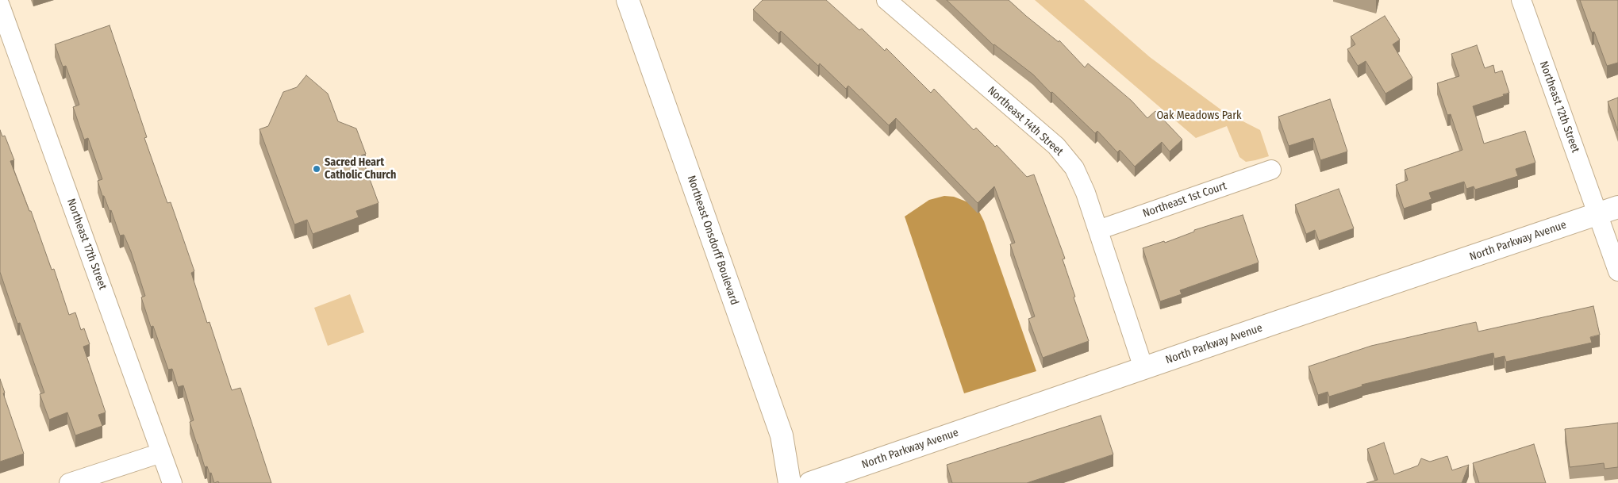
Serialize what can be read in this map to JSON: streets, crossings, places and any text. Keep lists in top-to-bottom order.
{
  "streets": {
    "street": [
      "Northeast 12th Street",
      "Northeast 14th Street",
      "Northeast 1st Court",
      "Northeast Onsdorff Boulevard",
      "North Parkway Avenue",
      "Northeast 17th Street"
    ]
  },
  "crossings": [
    ["Northeast 12th Street", "North Parkway Avenue"],
    ["Northeast 14th Street", "Northeast 1st Court"],
    ["Northeast 14th Street", "North Parkway Avenue"]
  ],
  "parks": ["Oak Meadows Park"],
  "places": ["Sacred Heart Catholic Church"]
}
